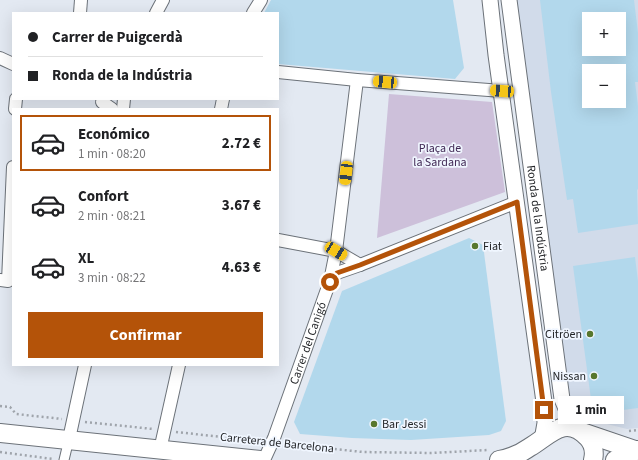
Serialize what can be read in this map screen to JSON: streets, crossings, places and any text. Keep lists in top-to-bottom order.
{
  "streets": {
    "main road": ["Carretera de Barcelona"],
    "street": ["Ronda de la Indústria", "Carrer del Canigó"]
  },
  "crossings": [
    ["Carrer del Canigó", "Carretera de Barcelona"]
  ],
  "parks": ["Plaça de la Sardana"],
  "places": [
    "Fiat",
    "Citröen",
    "Nissan",
    "Bar Jessi"
  ],
  "page": {
    "map_buttons": ["+", "−"],
    "banner": ["Carrer de Puigcerdà", "Ronda de la Indústria"],
    "list": [
      {
        "name": "Económico",
        "note": "1 min · 08:20",
        "value": "2.72 €"
      },
      {
        "name": "Confort",
        "note": "2 min · 08:21",
        "value": "3.67 €"
      },
      {
        "name": "XL",
        "note": "3 min · 08:22",
        "value": "4.63 €"
      }
    ],
    "buttons": "Confirmar",
    "bubble": "1 min"
  }
}
